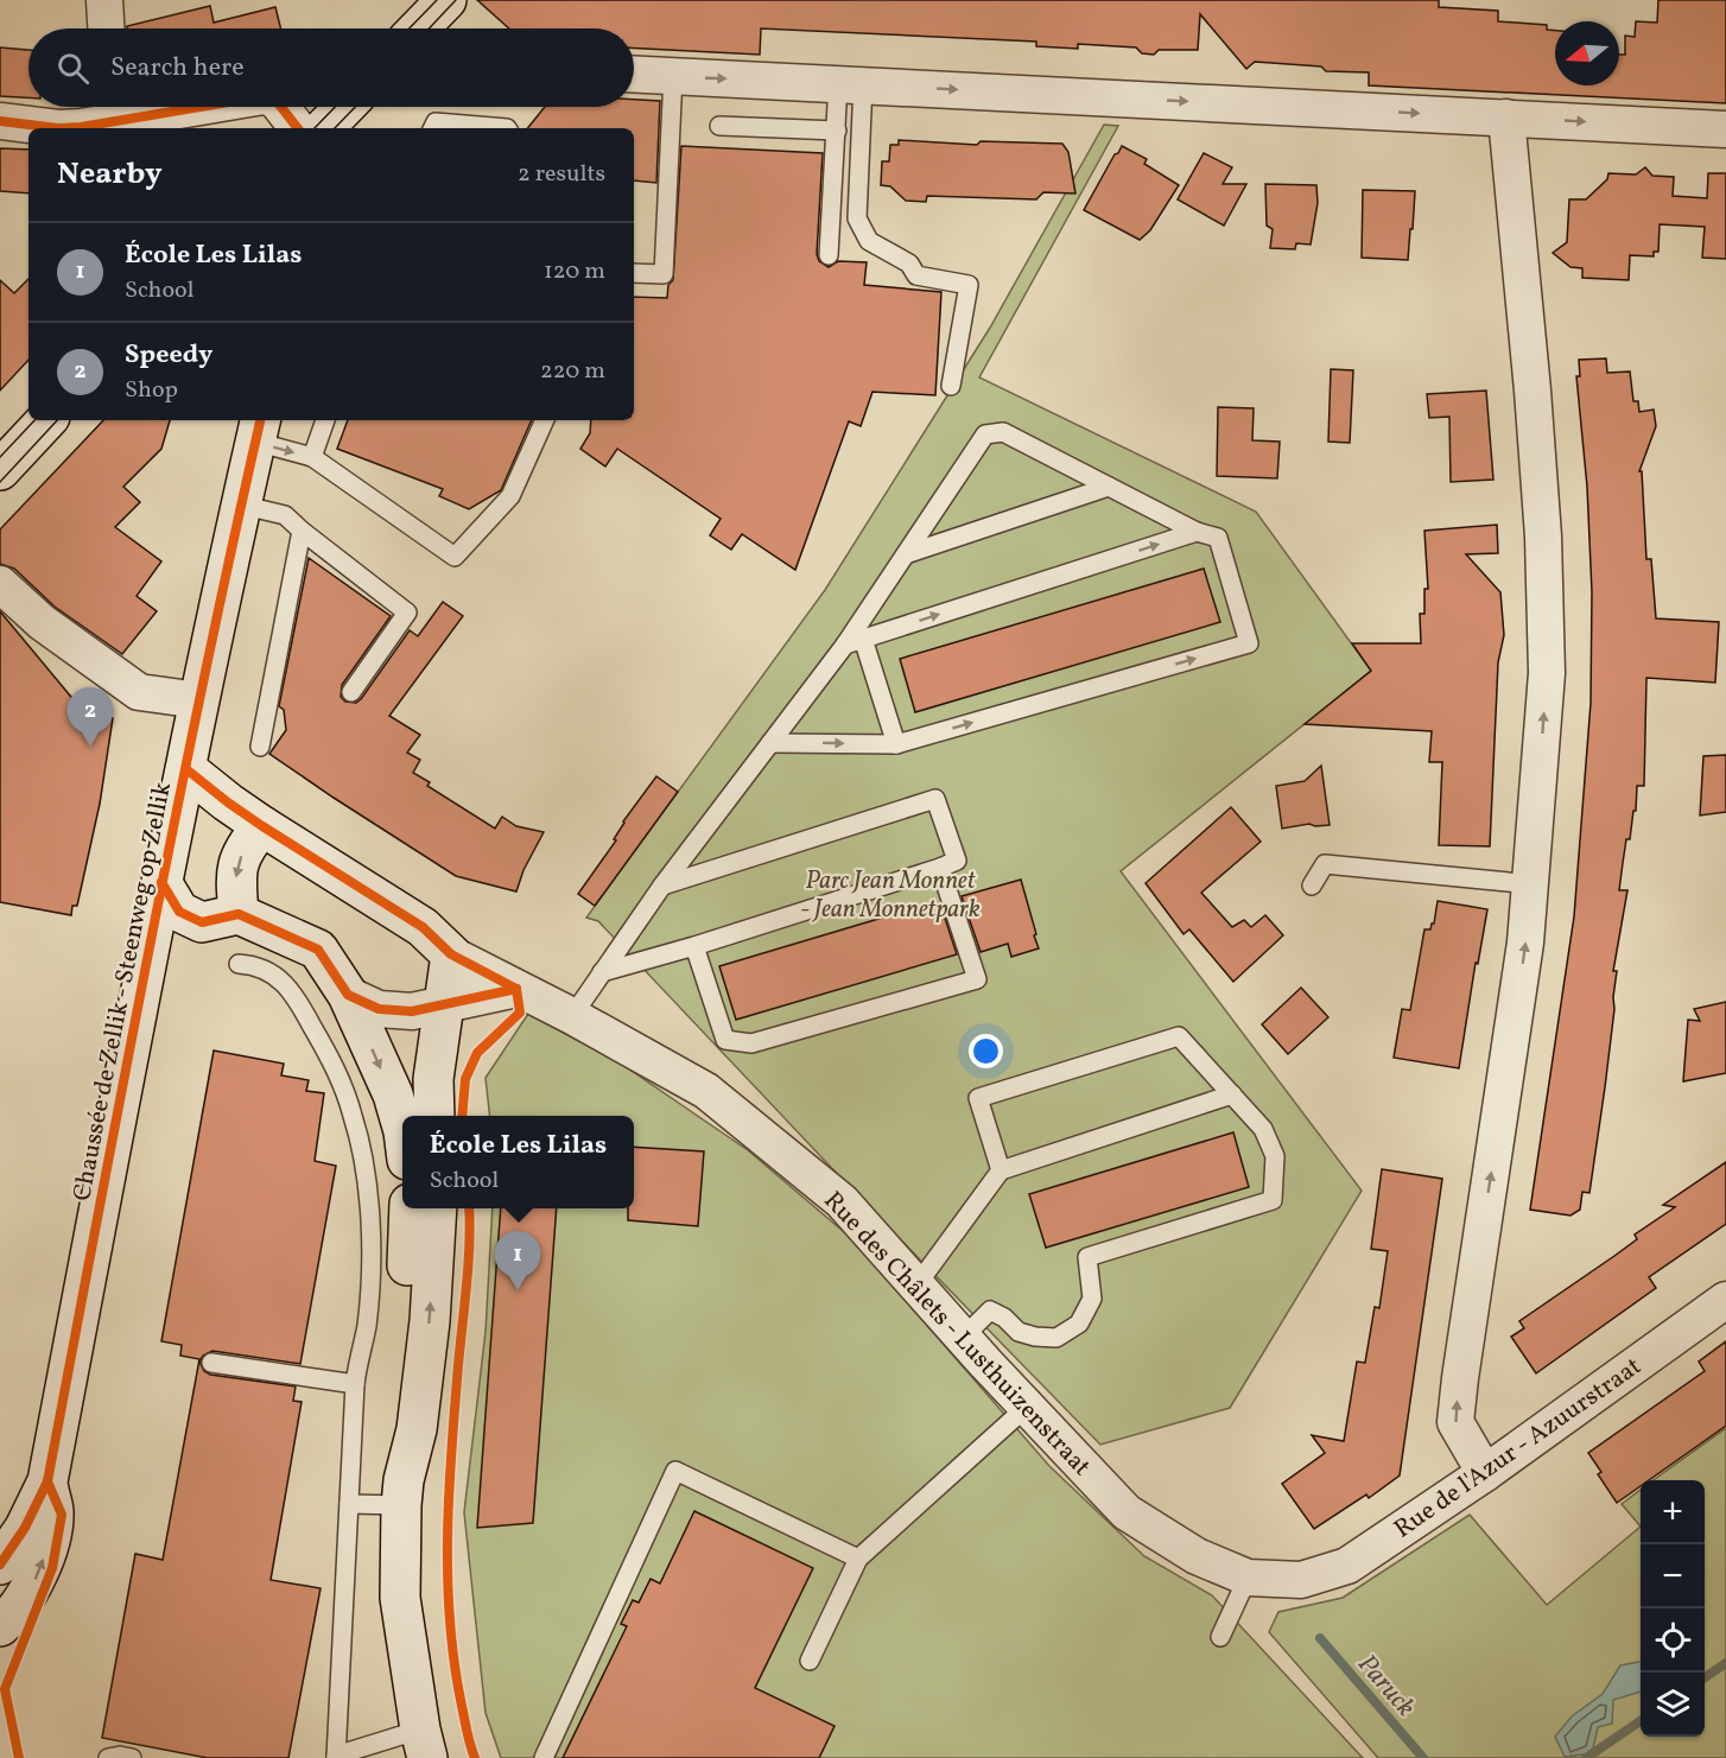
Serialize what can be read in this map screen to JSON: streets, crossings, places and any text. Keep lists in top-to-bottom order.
{
  "streets": {
    "street": ["Chaussée de Zellik - Steenweg op Zellik", "Rue des Châlets - Lusthuizenstraat", "Rue de l'Azur - Azuurstraat"]
  },
  "crossings": [
    ["Rue des Châlets - Lusthuizenstraat", "Rue de l'Azur - Azuurstraat"]
  ],
  "water": ["Paruck"],
  "parks": ["Parc Jean Monnet - Jean Monnetpark"],
  "north": "left",
  "page": {
    "search": "Search here",
    "heading": ["Nearby", "2 results"],
    "list": [
      {
        "mark": "1",
        "name": "École Les Lilas",
        "note": "School",
        "value": "120 m"
      },
      {
        "mark": "2",
        "name": "Speedy",
        "note": "Shop",
        "value": "220 m"
      }
    ],
    "pins": ["2", "1"],
    "popup": ["École Les Lilas", "School"],
    "map_buttons": ["+", "−"]
  }
}
